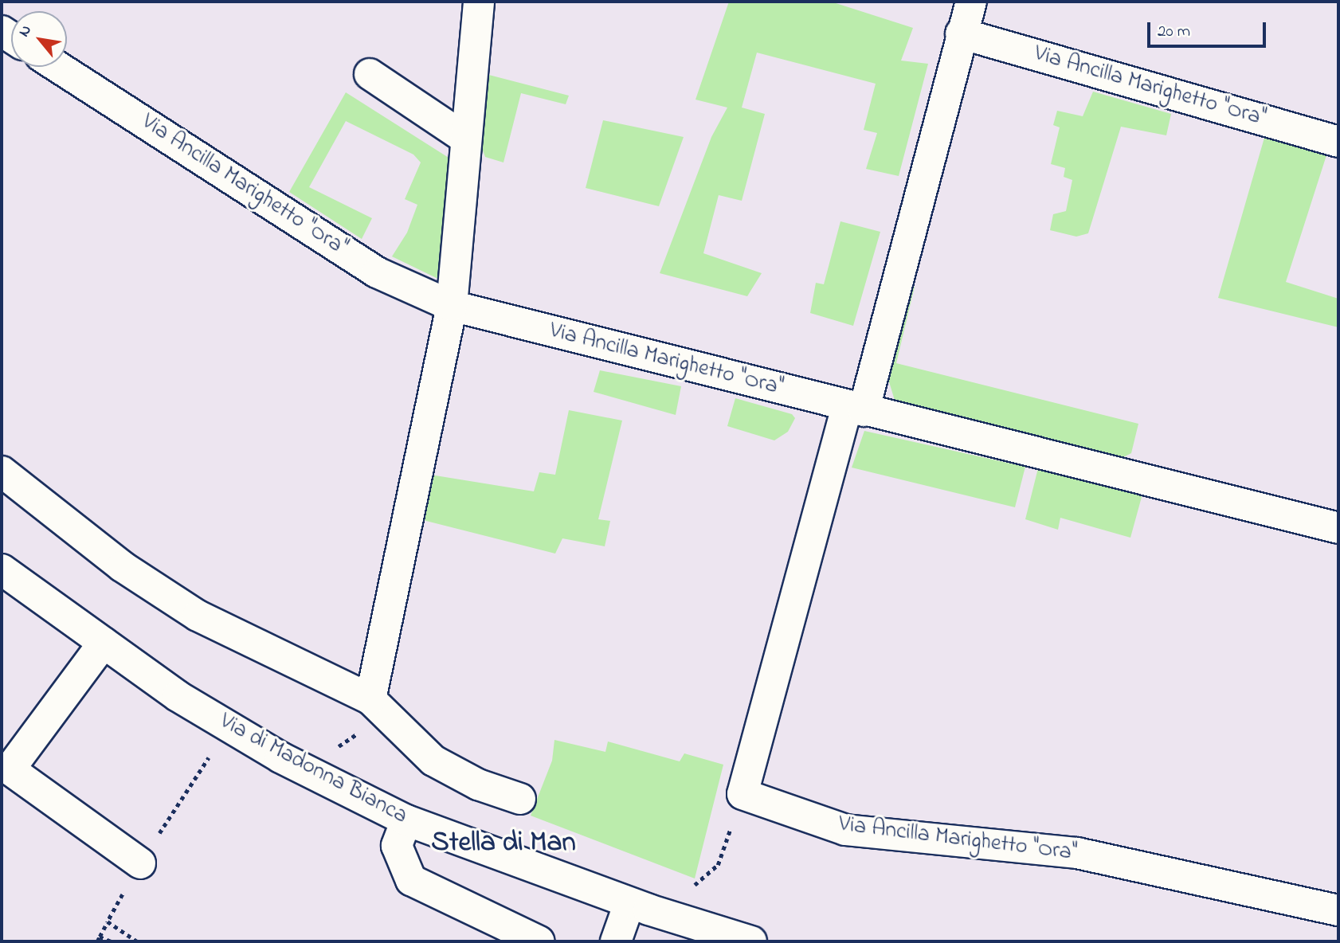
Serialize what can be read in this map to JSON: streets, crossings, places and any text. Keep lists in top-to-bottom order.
{
  "streets": {
    "street": ["Via Ancilla Marighetto \"Ora\"", "Via di Madonna Bianca"]
  },
  "districts": ["Stella di Man"],
  "scale_bar": "20 m",
  "north": "top left"
}
